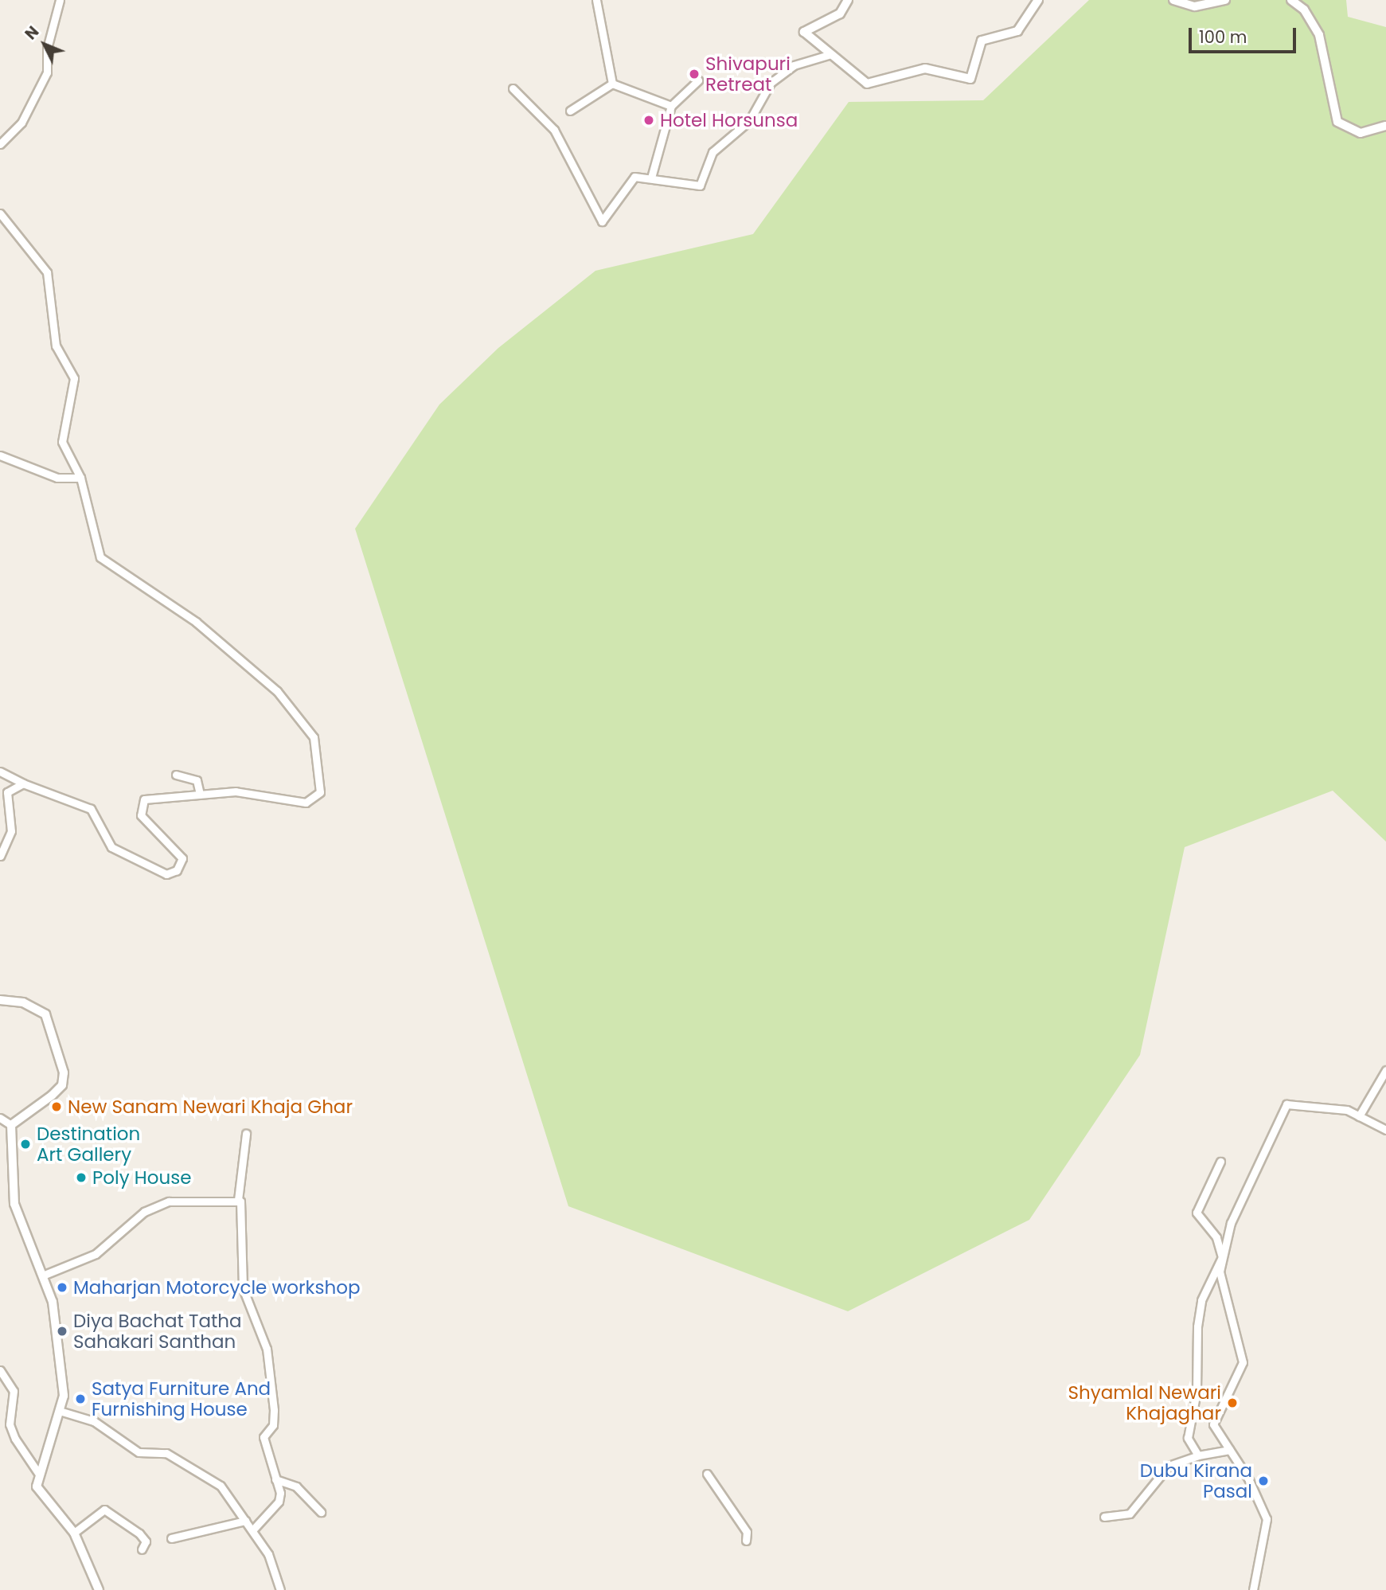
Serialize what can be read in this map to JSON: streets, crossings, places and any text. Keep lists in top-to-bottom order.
{
  "places": [
    "Shivapuri Retreat",
    "Hotel Horsunsa",
    "New Sanam Newari Khaja Ghar",
    "Destination Art Gallery",
    "Poly House",
    "Maharjan Motorcycle workshop",
    "Diya Bachat Tatha Sahakari Santhan",
    "Satya Furniture And Furnishing House",
    "Shyamlal Newari Khajaghar",
    "Dubu Kirana Pasal"
  ],
  "scale_bar": "100 m",
  "north": "top left"
}
